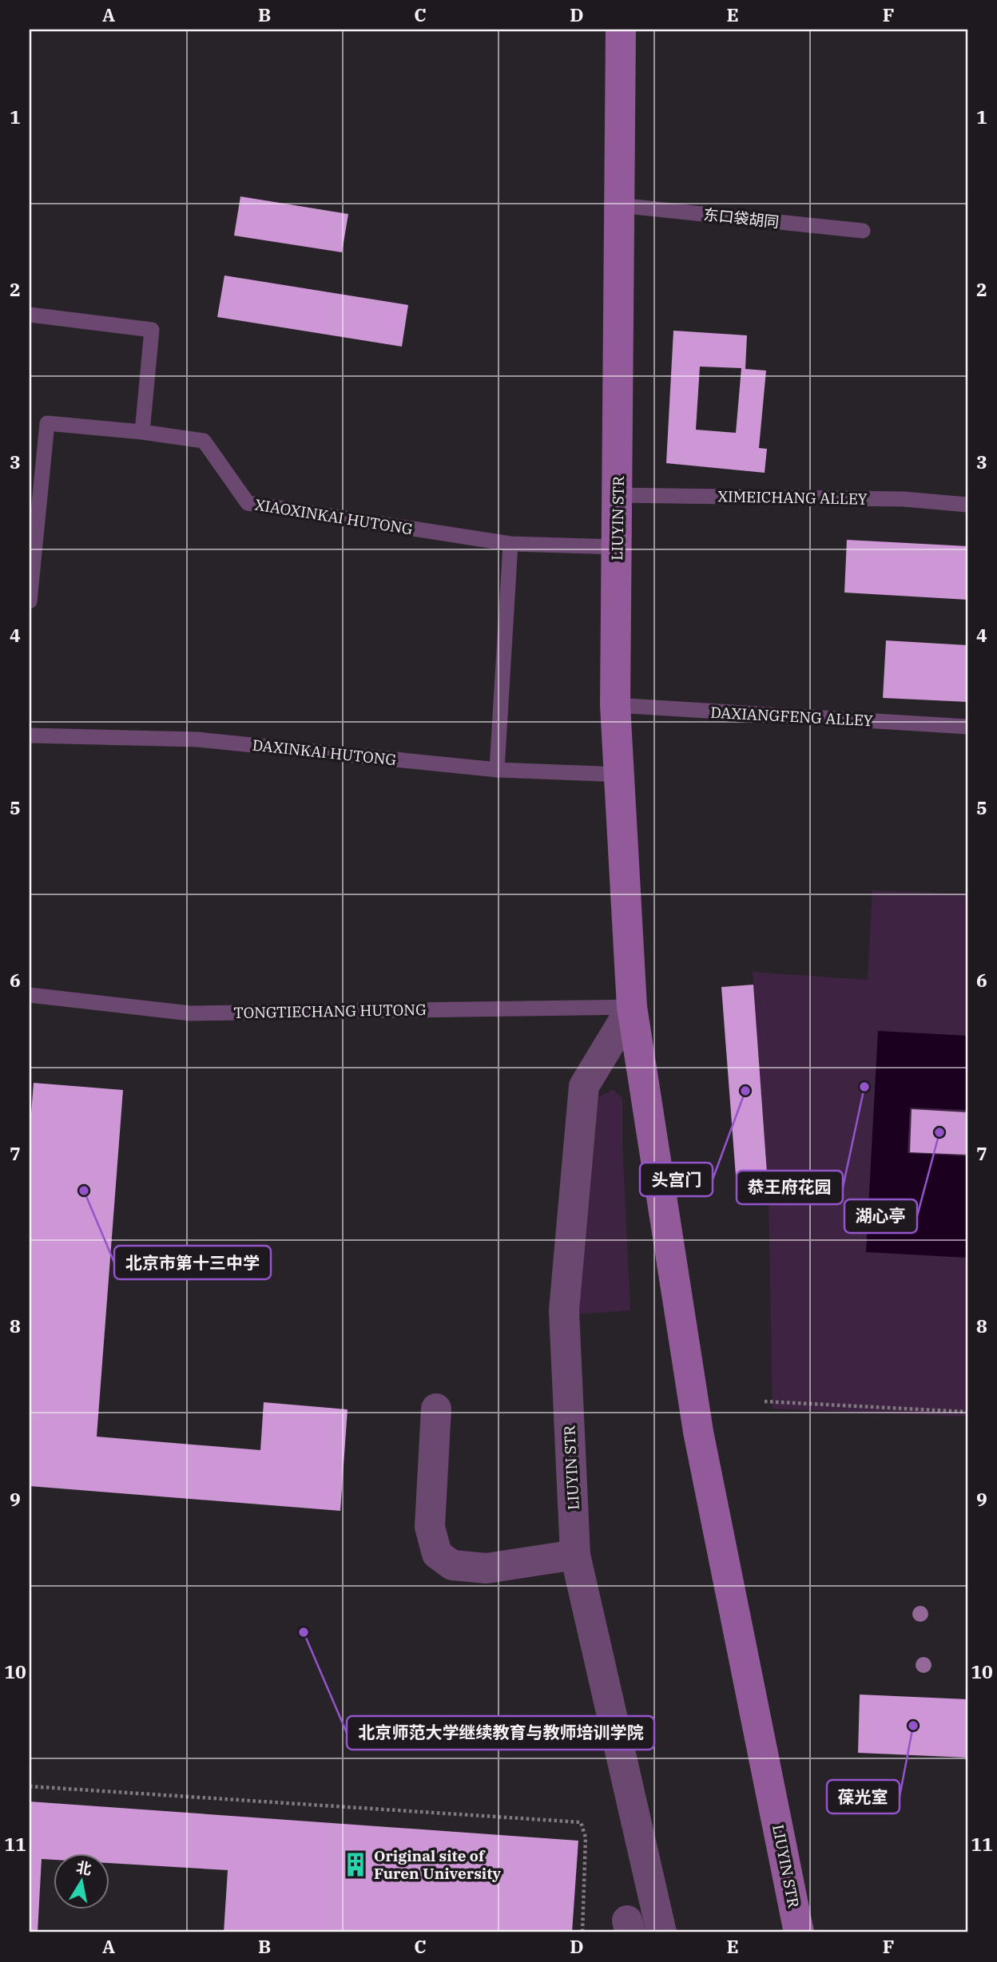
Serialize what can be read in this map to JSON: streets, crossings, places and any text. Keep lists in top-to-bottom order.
{
  "streets": {
    "street": ["LIUYIN STR"],
    "lane": [
      "东口袋胡同",
      "XIMEICHANG ALLEY",
      "XIAOXINKAI HUTONG",
      "DAXIANGFENG ALLEY",
      "DAXINKAI HUTONG",
      "TONGTIECHANG HUTONG"
    ]
  },
  "crossings": [
    ["东口袋胡同", "LIUYIN STR"],
    ["XIMEICHANG ALLEY", "LIUYIN STR"],
    ["XIAOXINKAI HUTONG", "LIUYIN STR"],
    ["LIUYIN STR", "DAXIANGFENG ALLEY"],
    ["LIUYIN STR", "DAXINKAI HUTONG"],
    ["LIUYIN STR", "TONGTIECHANG HUTONG"]
  ],
  "places": {
    "other": [
      "恭王府花园",
      "头宫门",
      "湖心亭",
      "北京市第十三中学",
      "北京师范大学继续教育与教师培训学院",
      "葆光室"
    ],
    "building": ["Original site of Furen University"]
  },
  "north": "top",
  "grid": {
    "columns": [
      "A",
      "B",
      "C",
      "D",
      "E",
      "F"
    ],
    "rows": [
      "1",
      "2",
      "3",
      "4",
      "5",
      "6",
      "7",
      "8",
      "9",
      "10",
      "11"
    ]
  }
}
